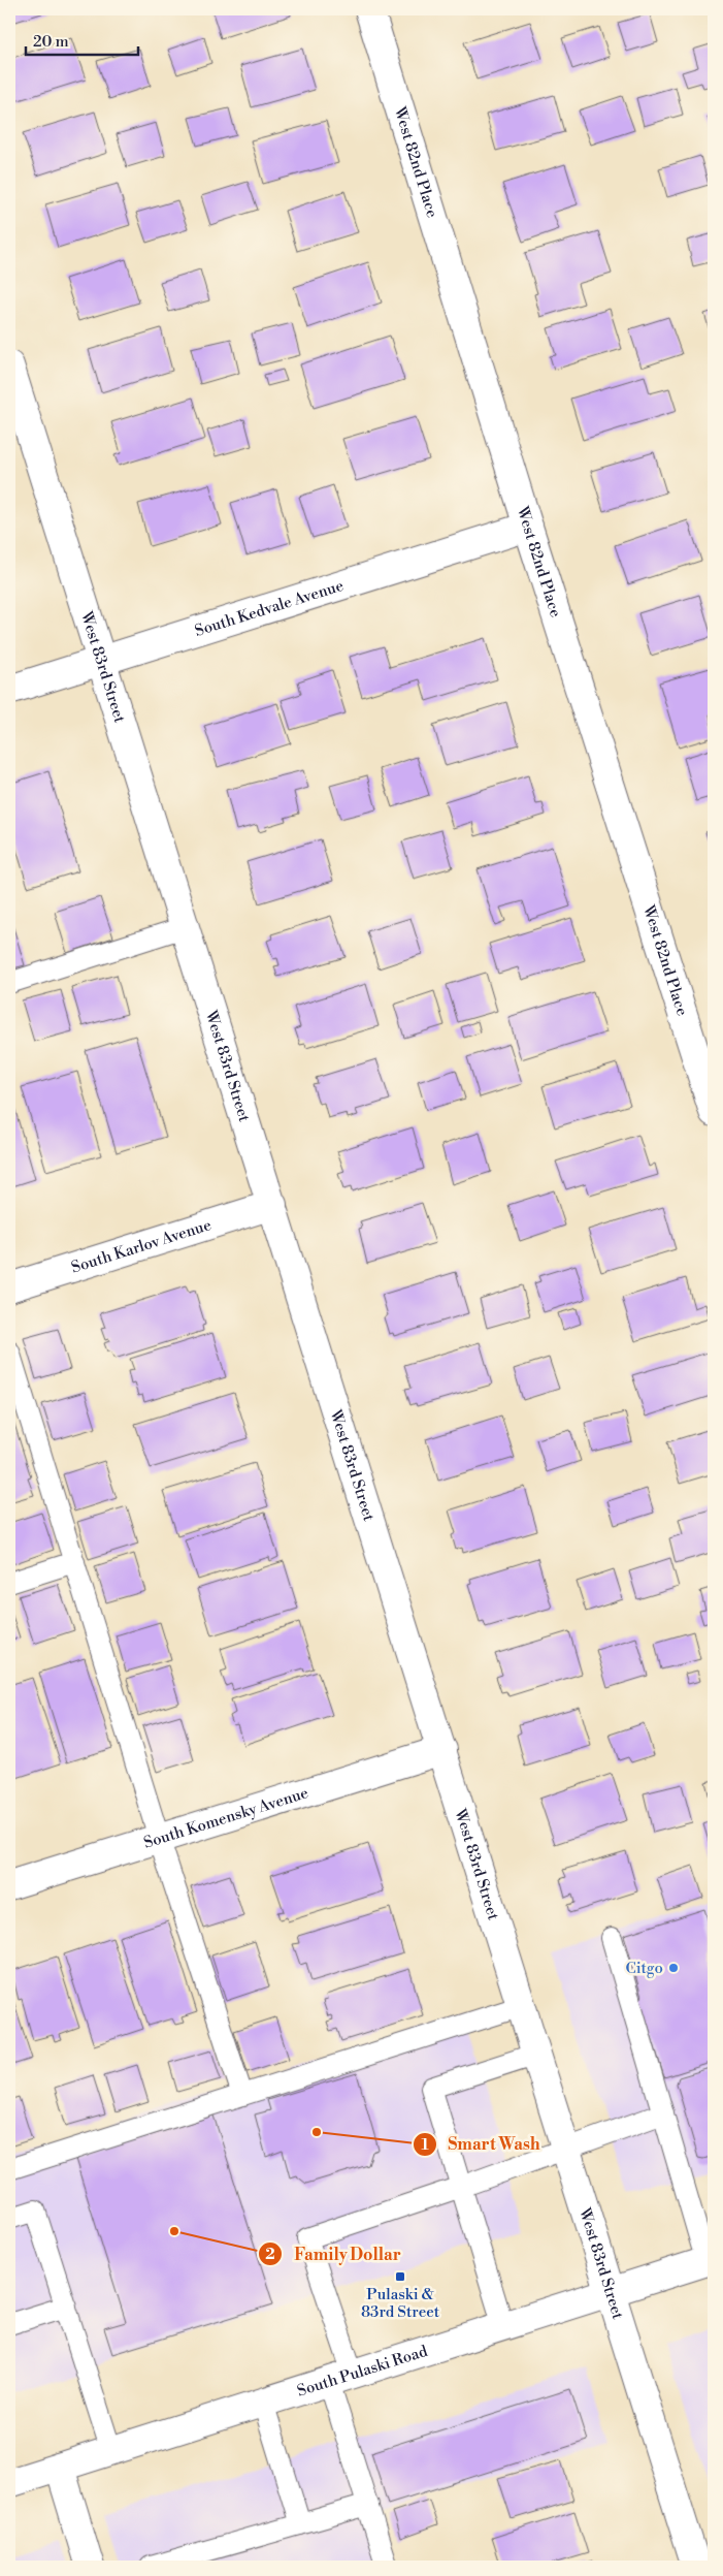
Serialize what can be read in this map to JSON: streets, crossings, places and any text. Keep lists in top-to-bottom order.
{
  "streets": {
    "street": [
      "West 82nd Place",
      "South Kedvale Avenue",
      "West 83rd Street",
      "South Karlov Avenue",
      "South Komensky Avenue",
      "South Pulaski Road"
    ]
  },
  "crossings": [
    ["West 82nd Place", "South Kedvale Avenue"],
    ["South Kedvale Avenue", "West 83rd Street"],
    ["West 83rd Street", "South Karlov Avenue"],
    ["West 83rd Street", "South Komensky Avenue"],
    ["West 83rd Street", "South Pulaski Road"]
  ],
  "places": {
    "other": ["Citgo", "Smart Wash", "Family Dollar"],
    "transit": ["Pulaski & 83rd Street"]
  },
  "scale_bar": "20 m"
}
